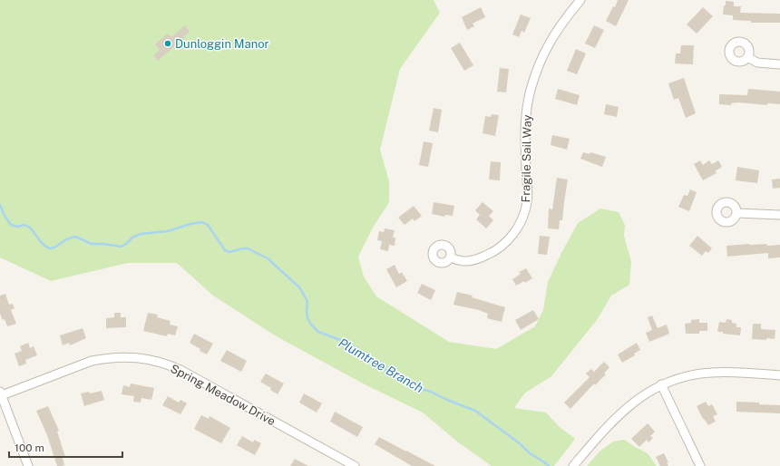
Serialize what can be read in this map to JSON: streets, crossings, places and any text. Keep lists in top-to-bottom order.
{
  "streets": {
    "street": ["Fragile Sail Way", "Spring Meadow Drive"]
  },
  "water": ["Plumtree Branch"],
  "places": ["Dunloggin Manor"],
  "scale_bar": "100 m"
}
